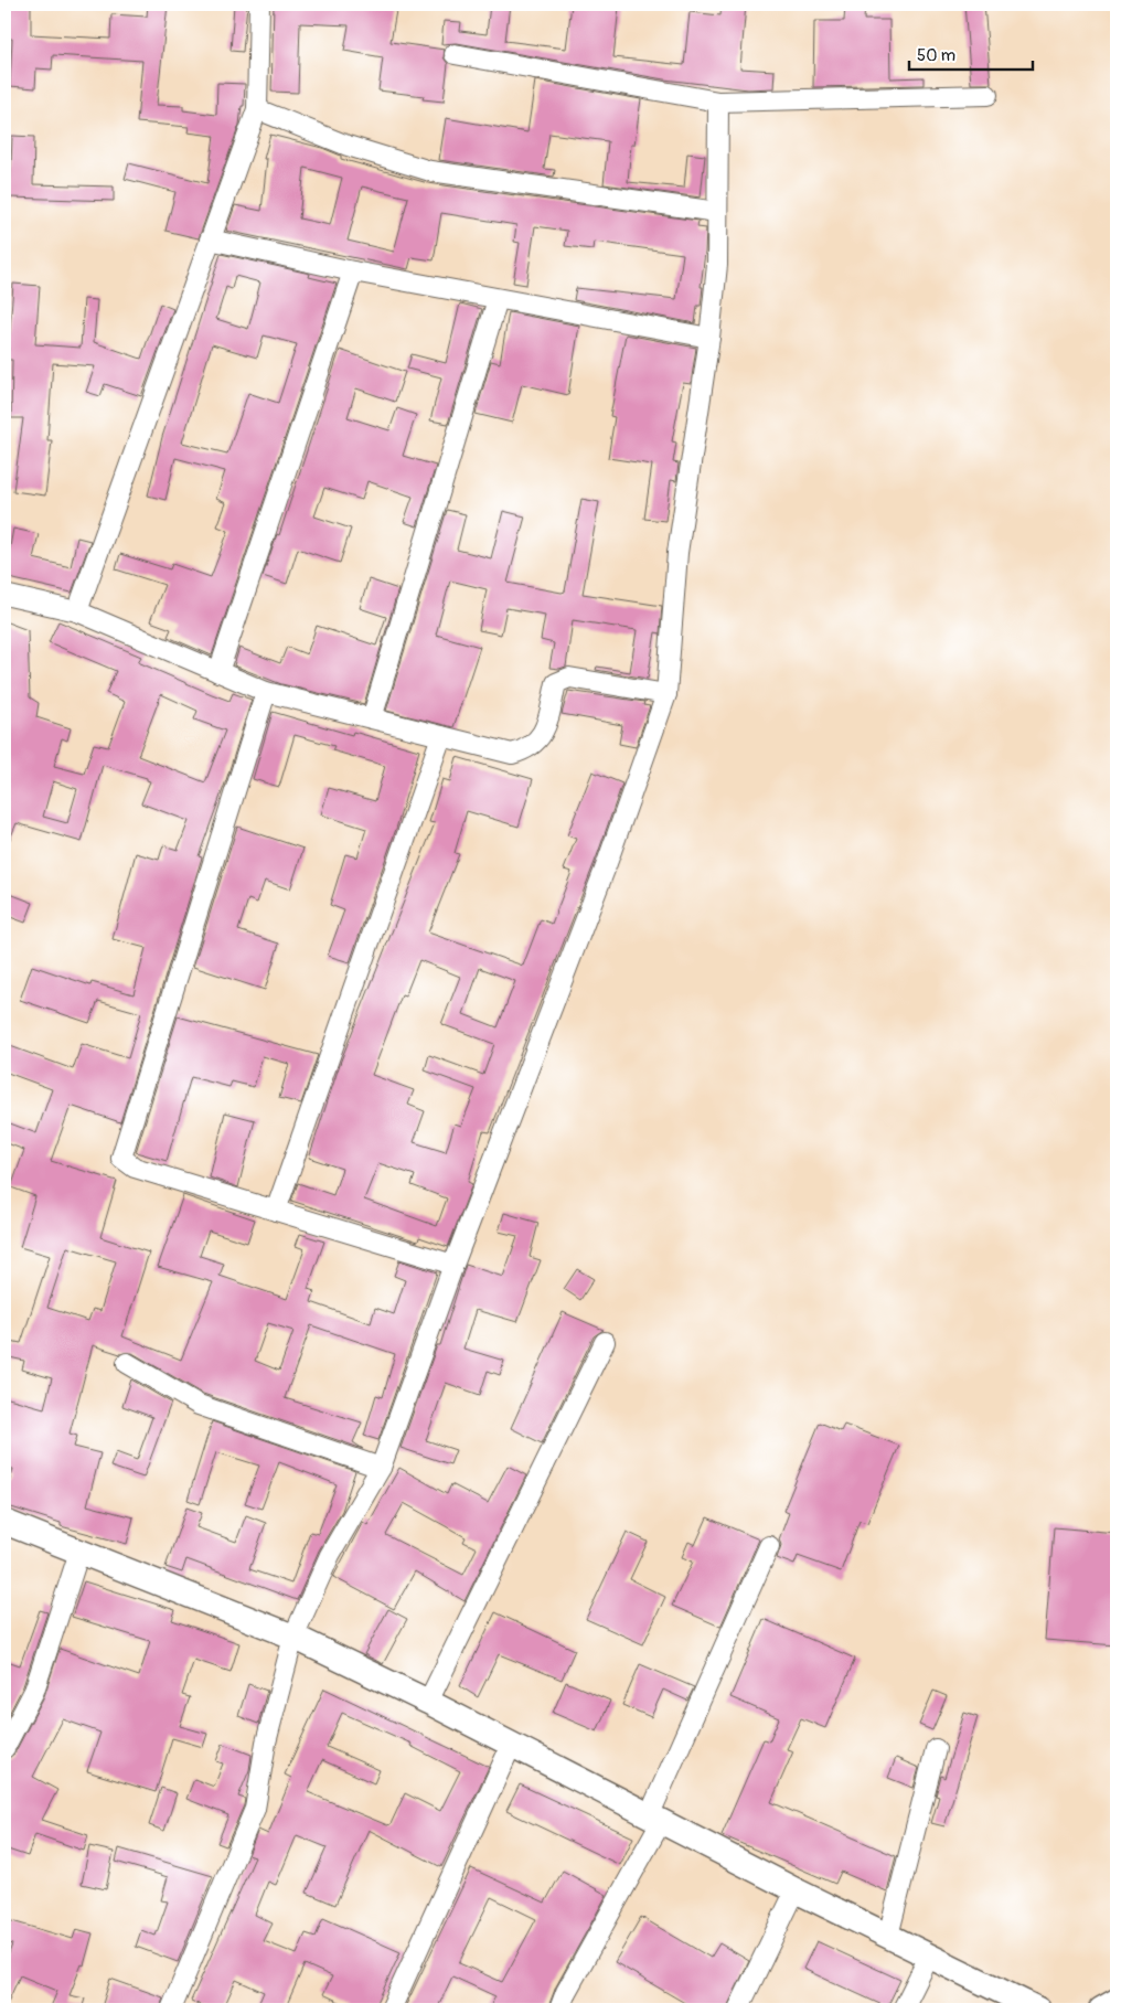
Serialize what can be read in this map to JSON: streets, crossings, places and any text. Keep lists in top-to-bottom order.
{
  "scale_bar": "50 m"
}
